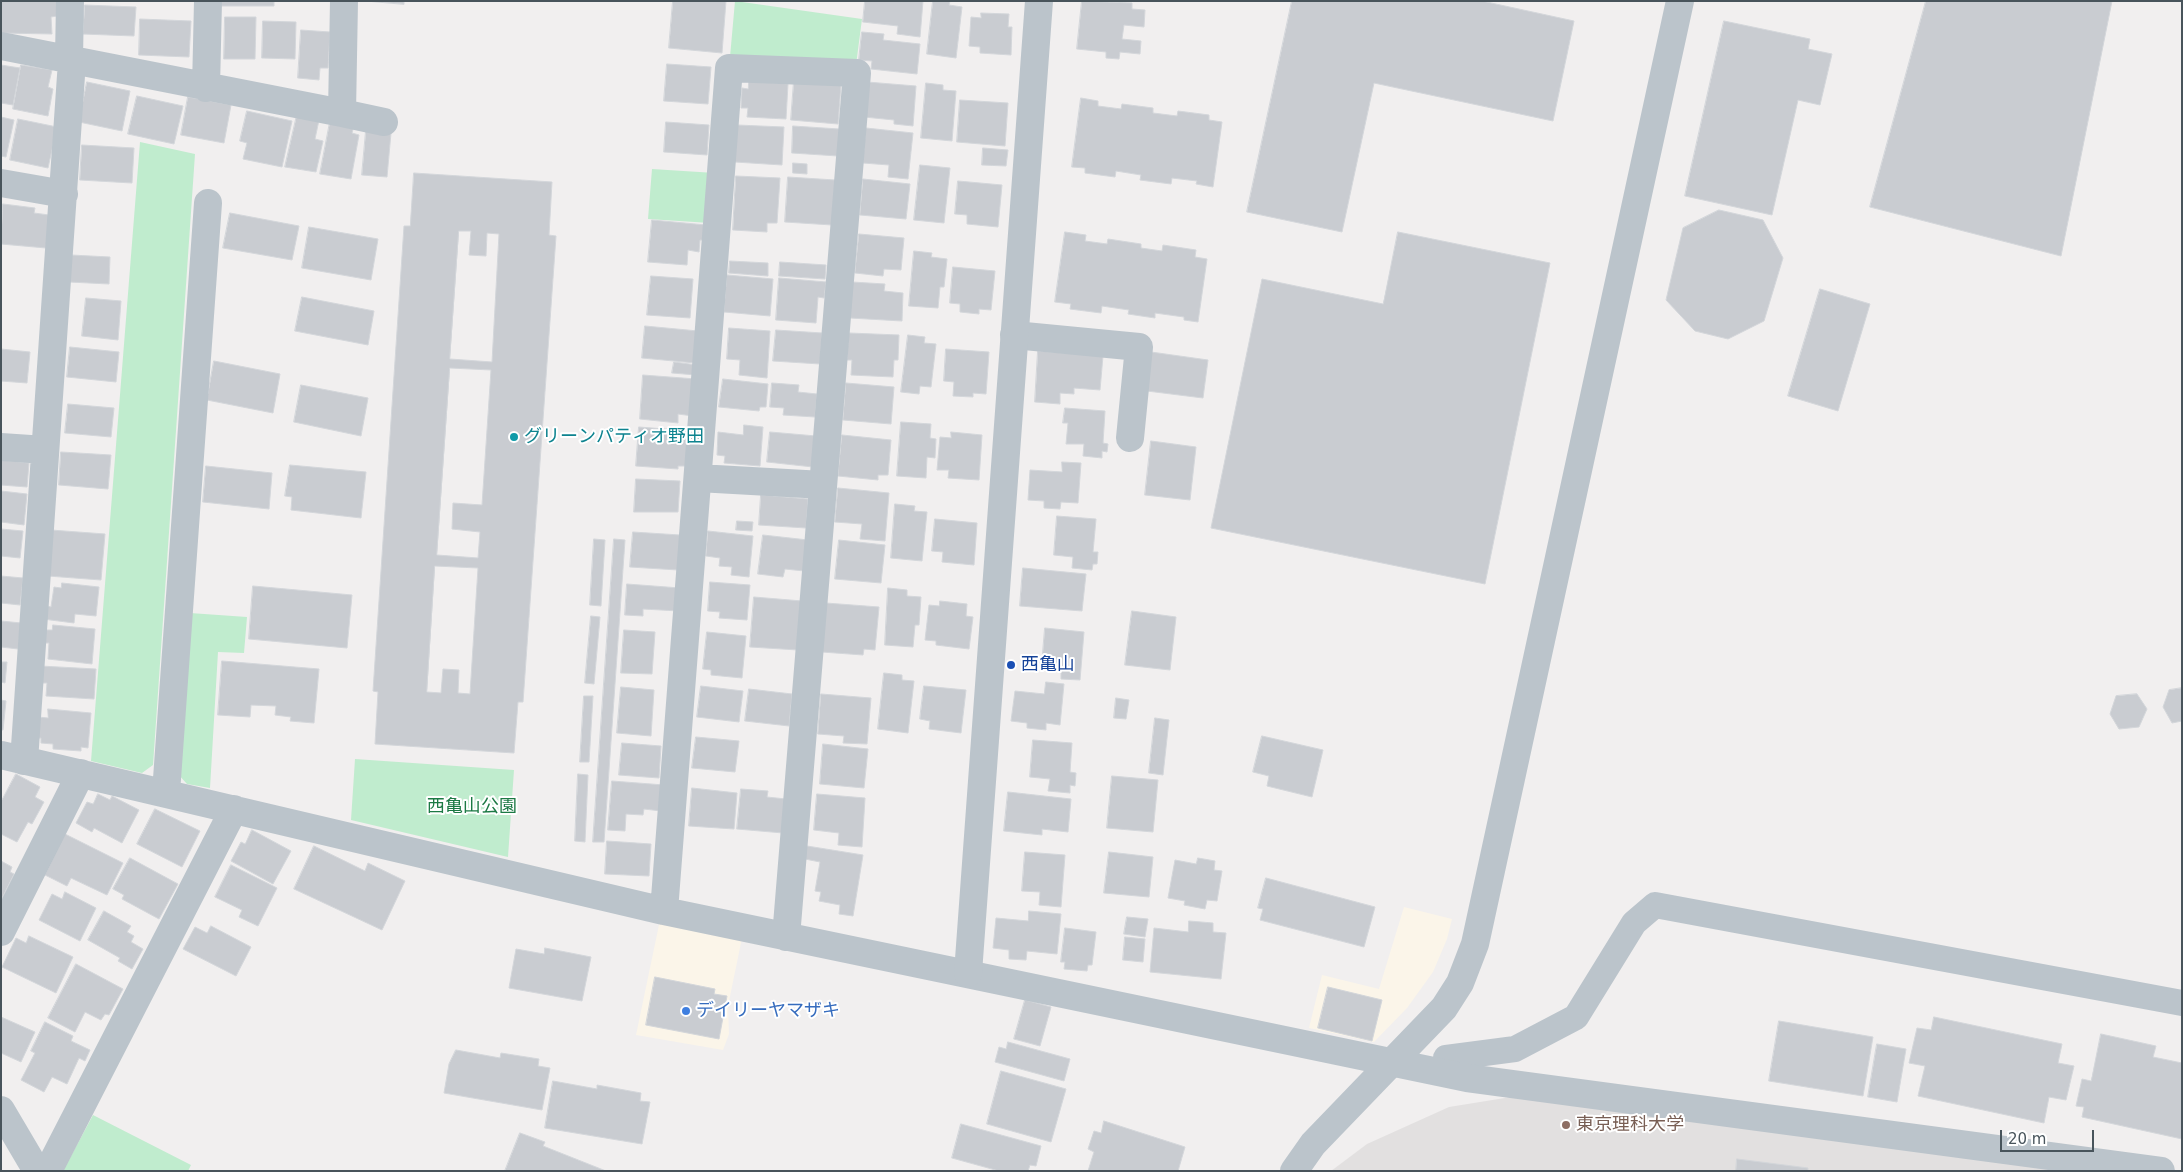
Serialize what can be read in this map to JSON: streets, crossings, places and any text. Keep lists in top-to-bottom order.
{
  "parks": ["西亀山公園"],
  "places": [
    "グリーンパティオ野田",
    "西亀山",
    "デイリーヤマザキ",
    "東京理科大学"
  ],
  "scale_bar": "20 m"
}
